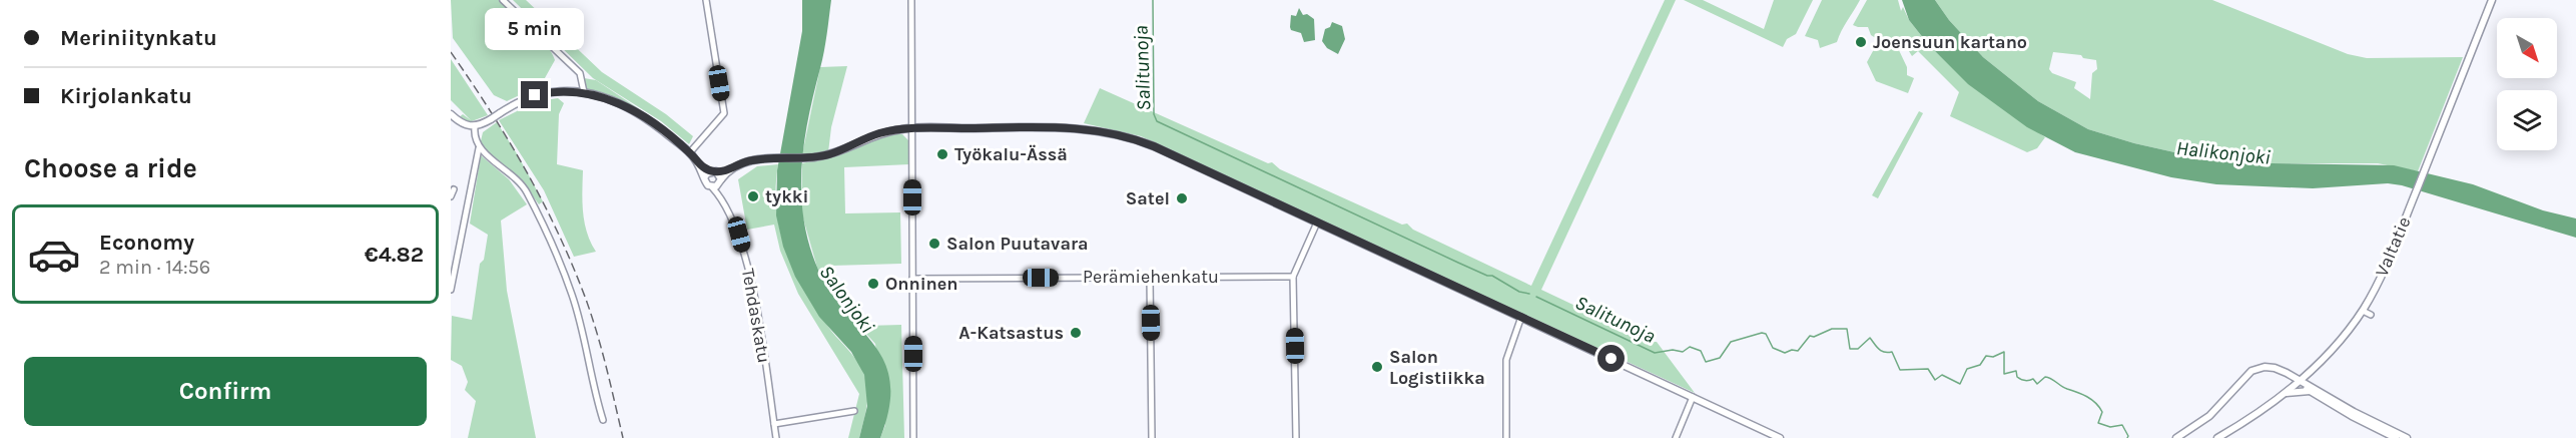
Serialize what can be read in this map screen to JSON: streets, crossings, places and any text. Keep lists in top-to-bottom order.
{
  "streets": {
    "main road": ["Valtatie"],
    "street": ["Perämiehenkatu", "Tehdaskatu"]
  },
  "water": ["Salitunoja", "Halikonjoki", "Salonjoki"],
  "places": [
    "Joensuun kartano",
    "Työkalu-Ässä",
    "tykki",
    "Satel",
    "Salon Puutavara",
    "Onninen",
    "A-Katsastus",
    "Salon Logistiikka"
  ],
  "north": "bottom right",
  "page": {
    "banner": ["Meriniitynkatu", "Kirjolankatu"],
    "bubble": "5 min",
    "heading": "Choose a ride",
    "list": [
      {
        "name": "Economy",
        "note": "2 min · 14:56",
        "value": "€4.82"
      }
    ],
    "buttons": "Confirm"
  }
}
